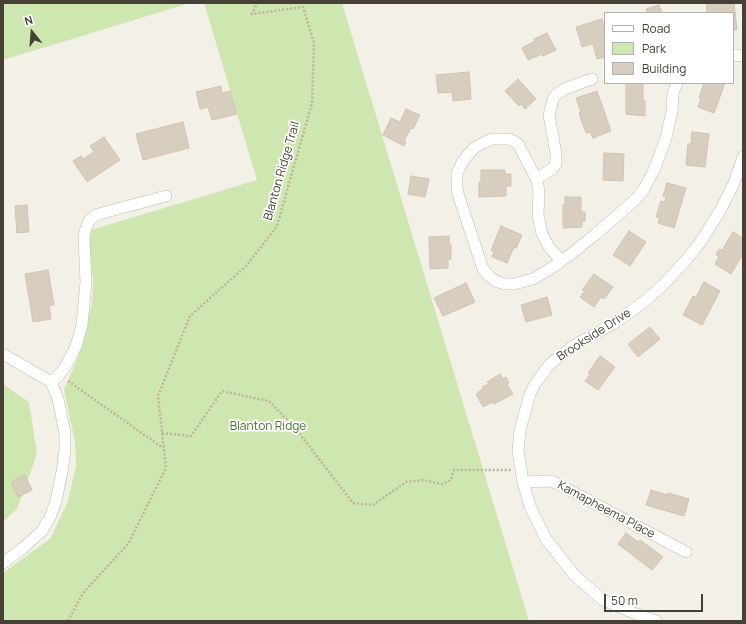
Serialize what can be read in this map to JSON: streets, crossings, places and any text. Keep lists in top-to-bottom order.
{
  "streets": {
    "street": ["Brookside Drive", "Kamapheema Place"],
    "path": ["Blanton Ridge Trail"]
  },
  "crossings": [
    ["Brookside Drive", "Kamapheema Place"]
  ],
  "parks": ["Blanton Ridge"],
  "legend": ["Road", "Park", "Building"],
  "scale_bar": "50 m",
  "north": "top"
}
